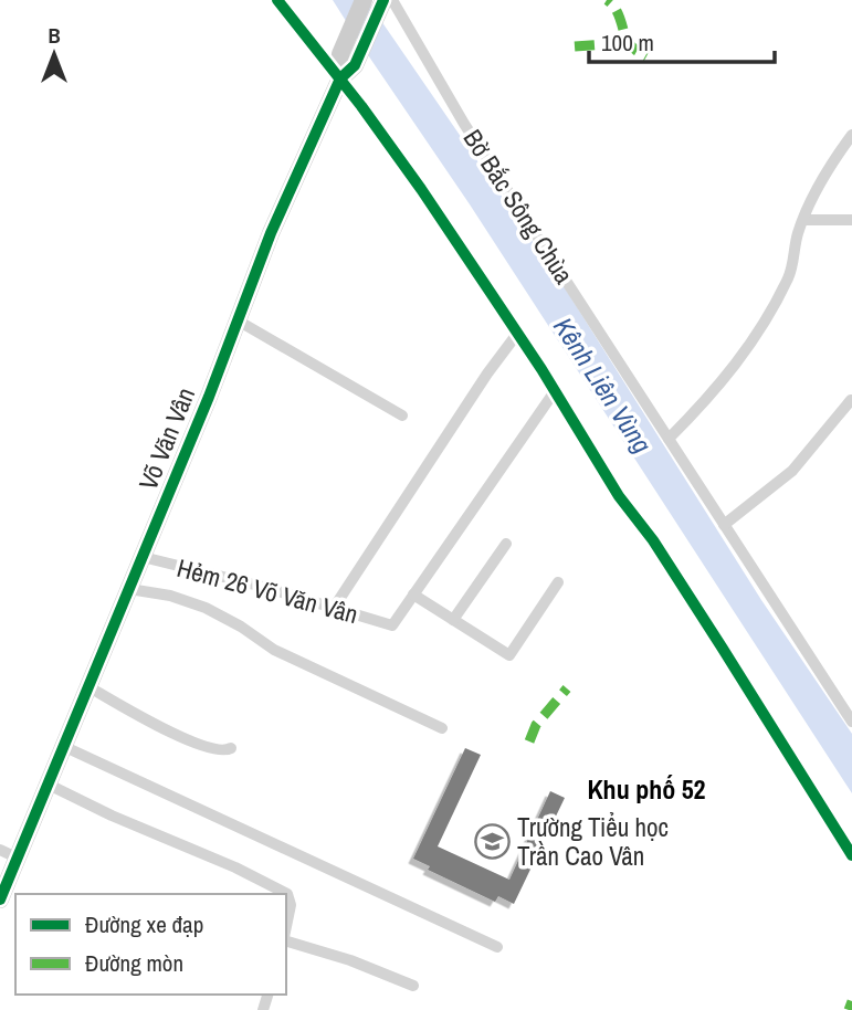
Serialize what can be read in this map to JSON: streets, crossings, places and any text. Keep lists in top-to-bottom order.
{
  "streets": {
    "street": ["Bờ Bắc Sông Chùa", "Võ Văn Vân", "Hẻm 26 Võ Văn Vân"]
  },
  "crossings": [
    ["Võ Văn Vân", "Hẻm 26 Võ Văn Vân"]
  ],
  "districts": ["Khu phố 52"],
  "water": ["Kênh Liên Vùng"],
  "places": {
    "school or university": ["Trường Tiểu học Trần Cao Vân"]
  },
  "legend": ["Đường xe đạp", "Đường mòn"],
  "scale_bar": "100 m",
  "north": "top"
}
